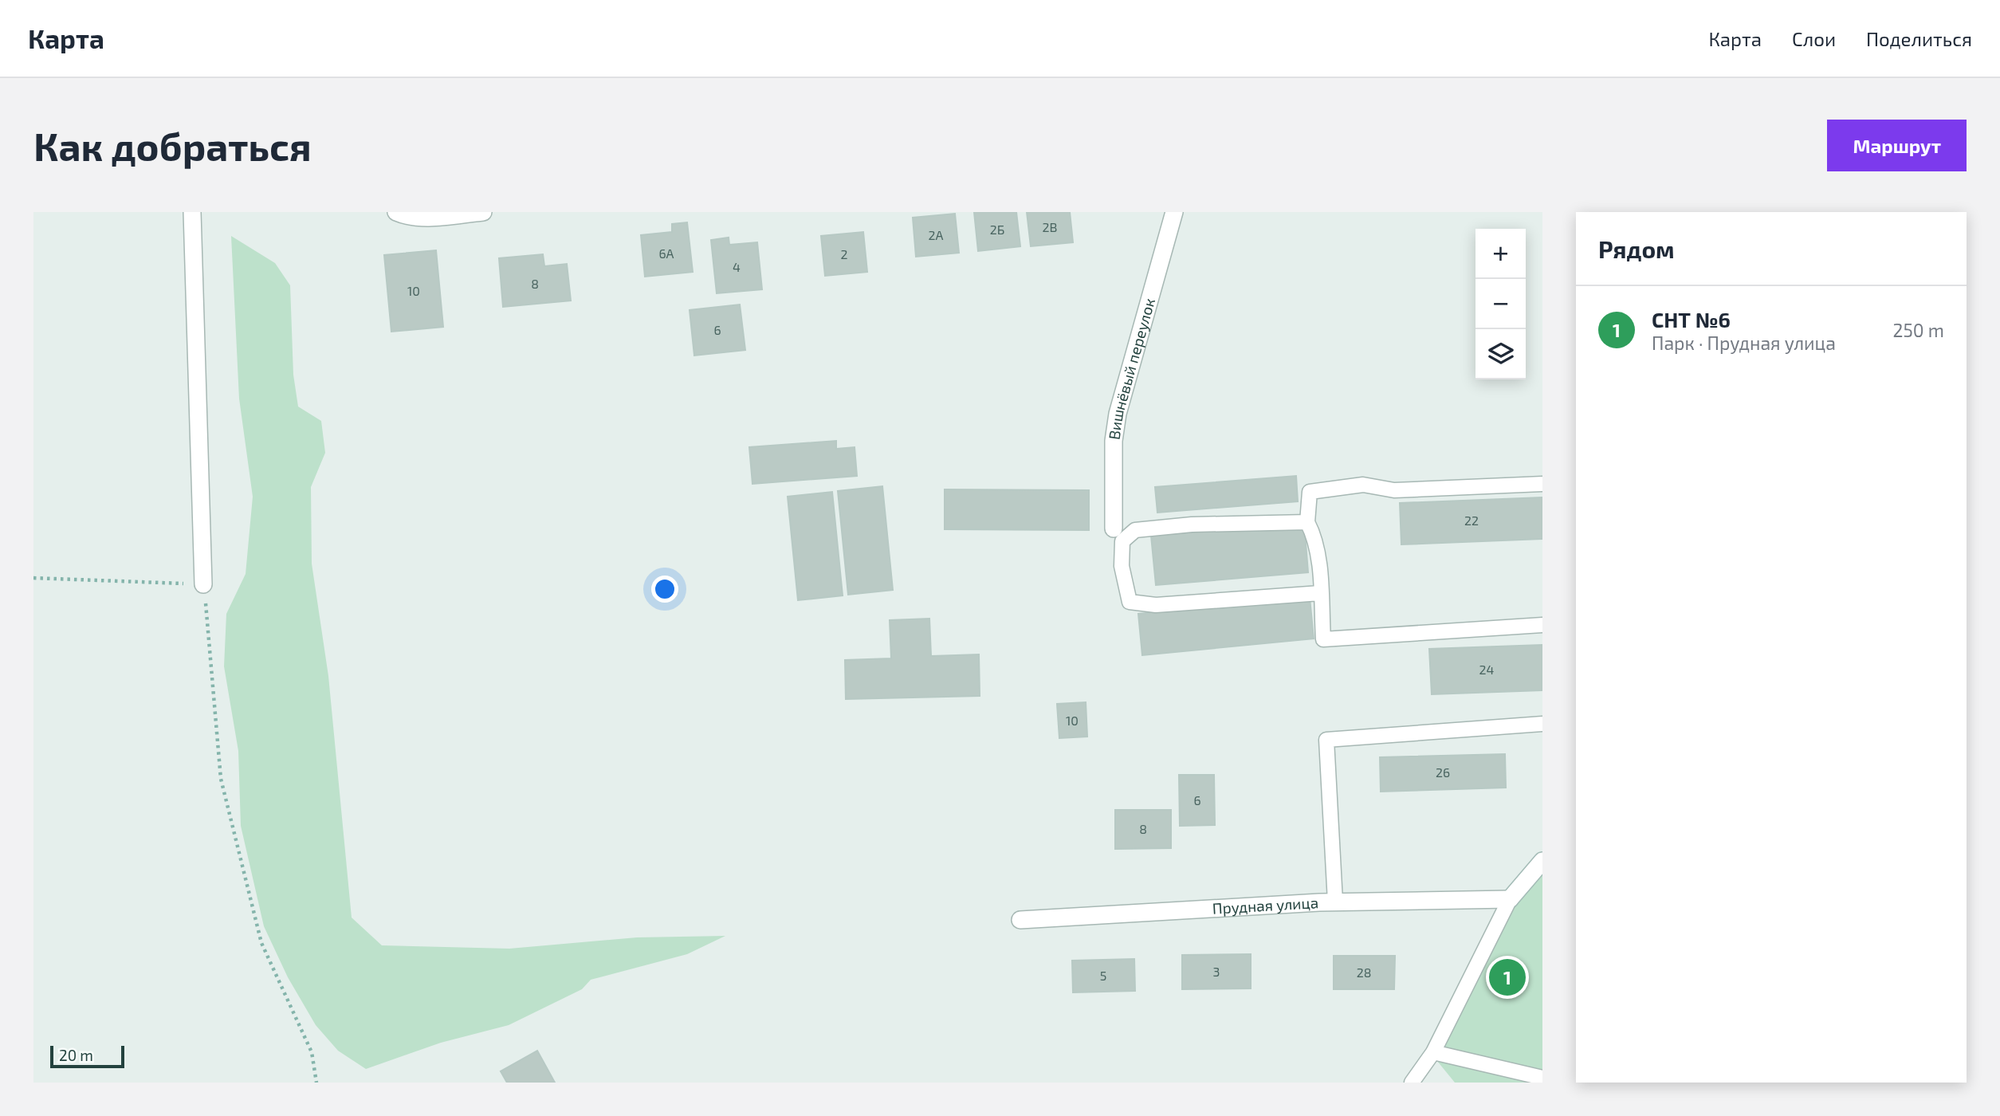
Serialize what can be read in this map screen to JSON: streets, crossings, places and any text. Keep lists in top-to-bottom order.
{
  "streets": {
    "street": ["Вишнёвый переулок", "Прудная улица"]
  },
  "house_numbers": [
    "2В",
    "2Б",
    "2А",
    "6А",
    "2",
    "4",
    "8",
    "10",
    "6",
    "22",
    "24",
    "10",
    "26",
    "6",
    "8",
    "3",
    "28",
    "5"
  ],
  "scale_bar": "20 m",
  "page": {
    "header": "Карта",
    "nav": ["Карта", "Слои", "Поделиться"],
    "buttons": "Маршрут",
    "title": "Как добраться",
    "heading": "Рядом",
    "map_buttons": ["+", "−"],
    "list": [
      {
        "mark": "1",
        "name": "СНТ №6",
        "note": "Парк · Прудная улица",
        "value": "250 m"
      }
    ],
    "pins": "1",
    "scale": "20 m"
  }
}
